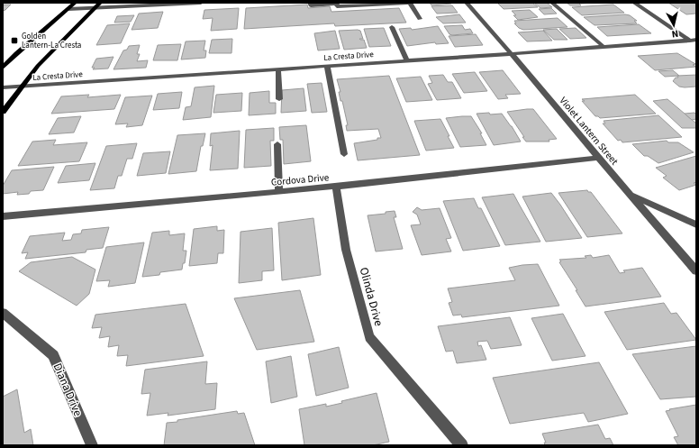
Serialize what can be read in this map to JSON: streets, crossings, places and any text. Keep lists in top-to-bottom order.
{
  "streets": {
    "street": [
      "La Cresta Drive",
      "Violet Lantern Street",
      "Cordova Drive",
      "Olinda Drive",
      "Diana Drive"
    ]
  },
  "crossings": [
    ["La Cresta Drive", "Violet Lantern Street"],
    ["Violet Lantern Street", "Cordova Drive"],
    ["Cordova Drive", "Olinda Drive"]
  ],
  "places": {
    "transit": ["Golden Lantern-La Cresta"]
  },
  "north": "bottom"
}
